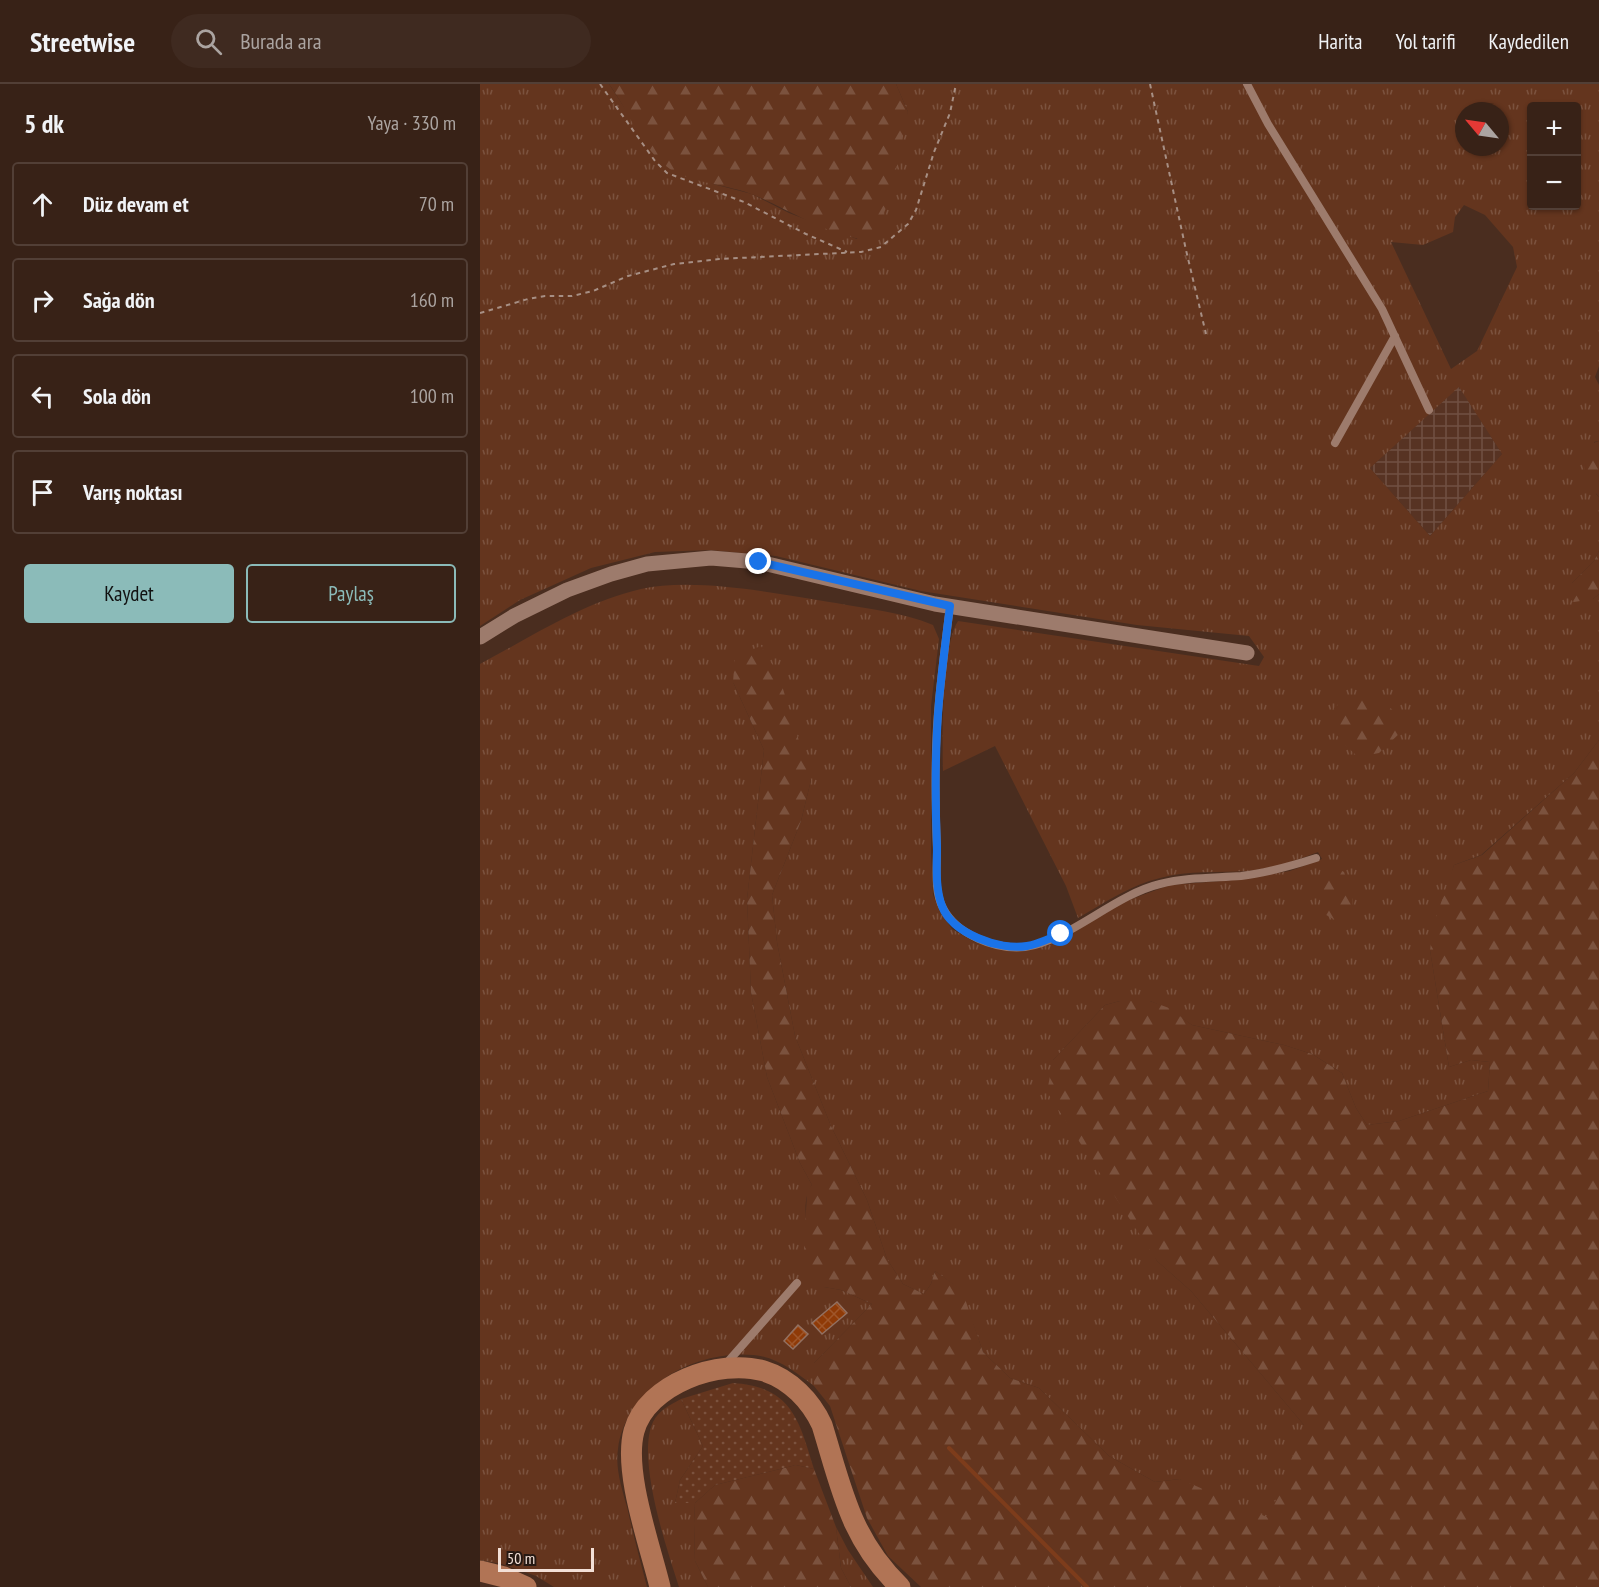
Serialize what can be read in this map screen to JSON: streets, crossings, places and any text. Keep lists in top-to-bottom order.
{
  "scale_bar": "50 m",
  "north": "top left",
  "page": {
    "header": "Streetwise",
    "search": "Burada ara",
    "nav": ["Harita", "Yol tarifi", "Kaydedilen"],
    "heading": ["5 dk", "Yaya · 330 m"],
    "map_buttons": ["+", "−"],
    "list": [
      ["Düz devam et", "70 m"],
      ["Sağa dön", "160 m"],
      ["Sola dön", "100 m"],
      "Varış noktası"
    ],
    "buttons": ["Kaydet", "Paylaş"],
    "scale": "50 m"
  }
}
